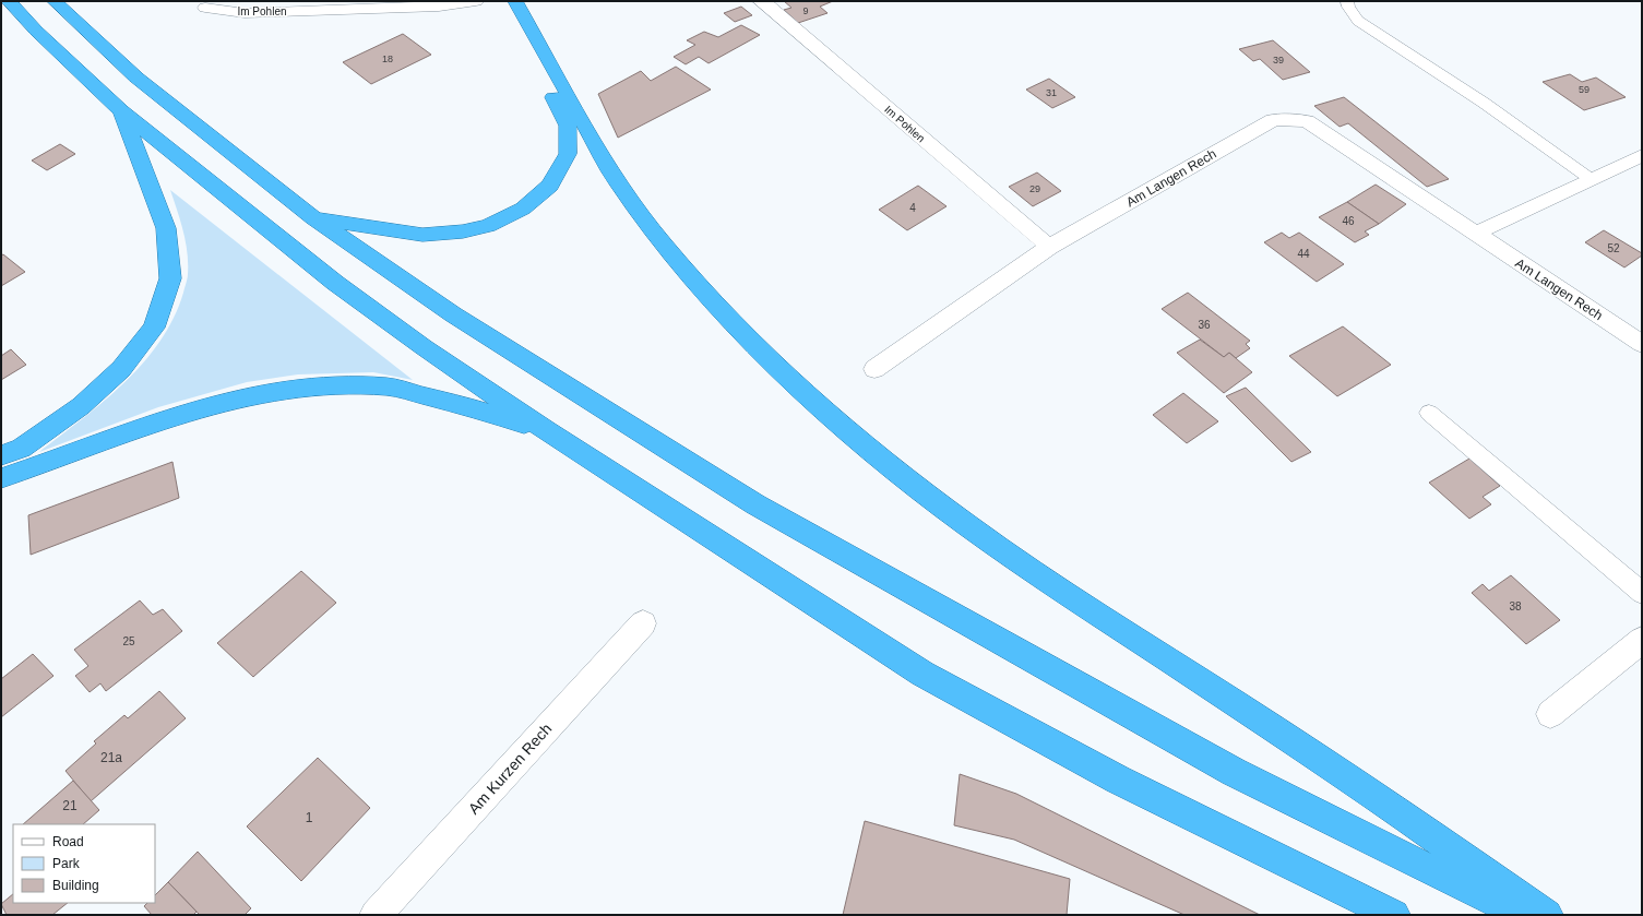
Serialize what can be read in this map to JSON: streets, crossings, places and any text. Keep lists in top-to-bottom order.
{
  "streets": {
    "street": ["Im Pohlen", "Am Langen Rech", "Am Kurzen Rech"]
  },
  "crossings": [
    ["Im Pohlen", "Am Langen Rech"]
  ],
  "house_numbers": [
    "9",
    "18",
    "39",
    "59",
    "31",
    "29",
    "4",
    "46",
    "52",
    "44",
    "36",
    "38",
    "25",
    "21a",
    "21",
    "1"
  ],
  "legend": ["Road", "Park", "Building"]
}
